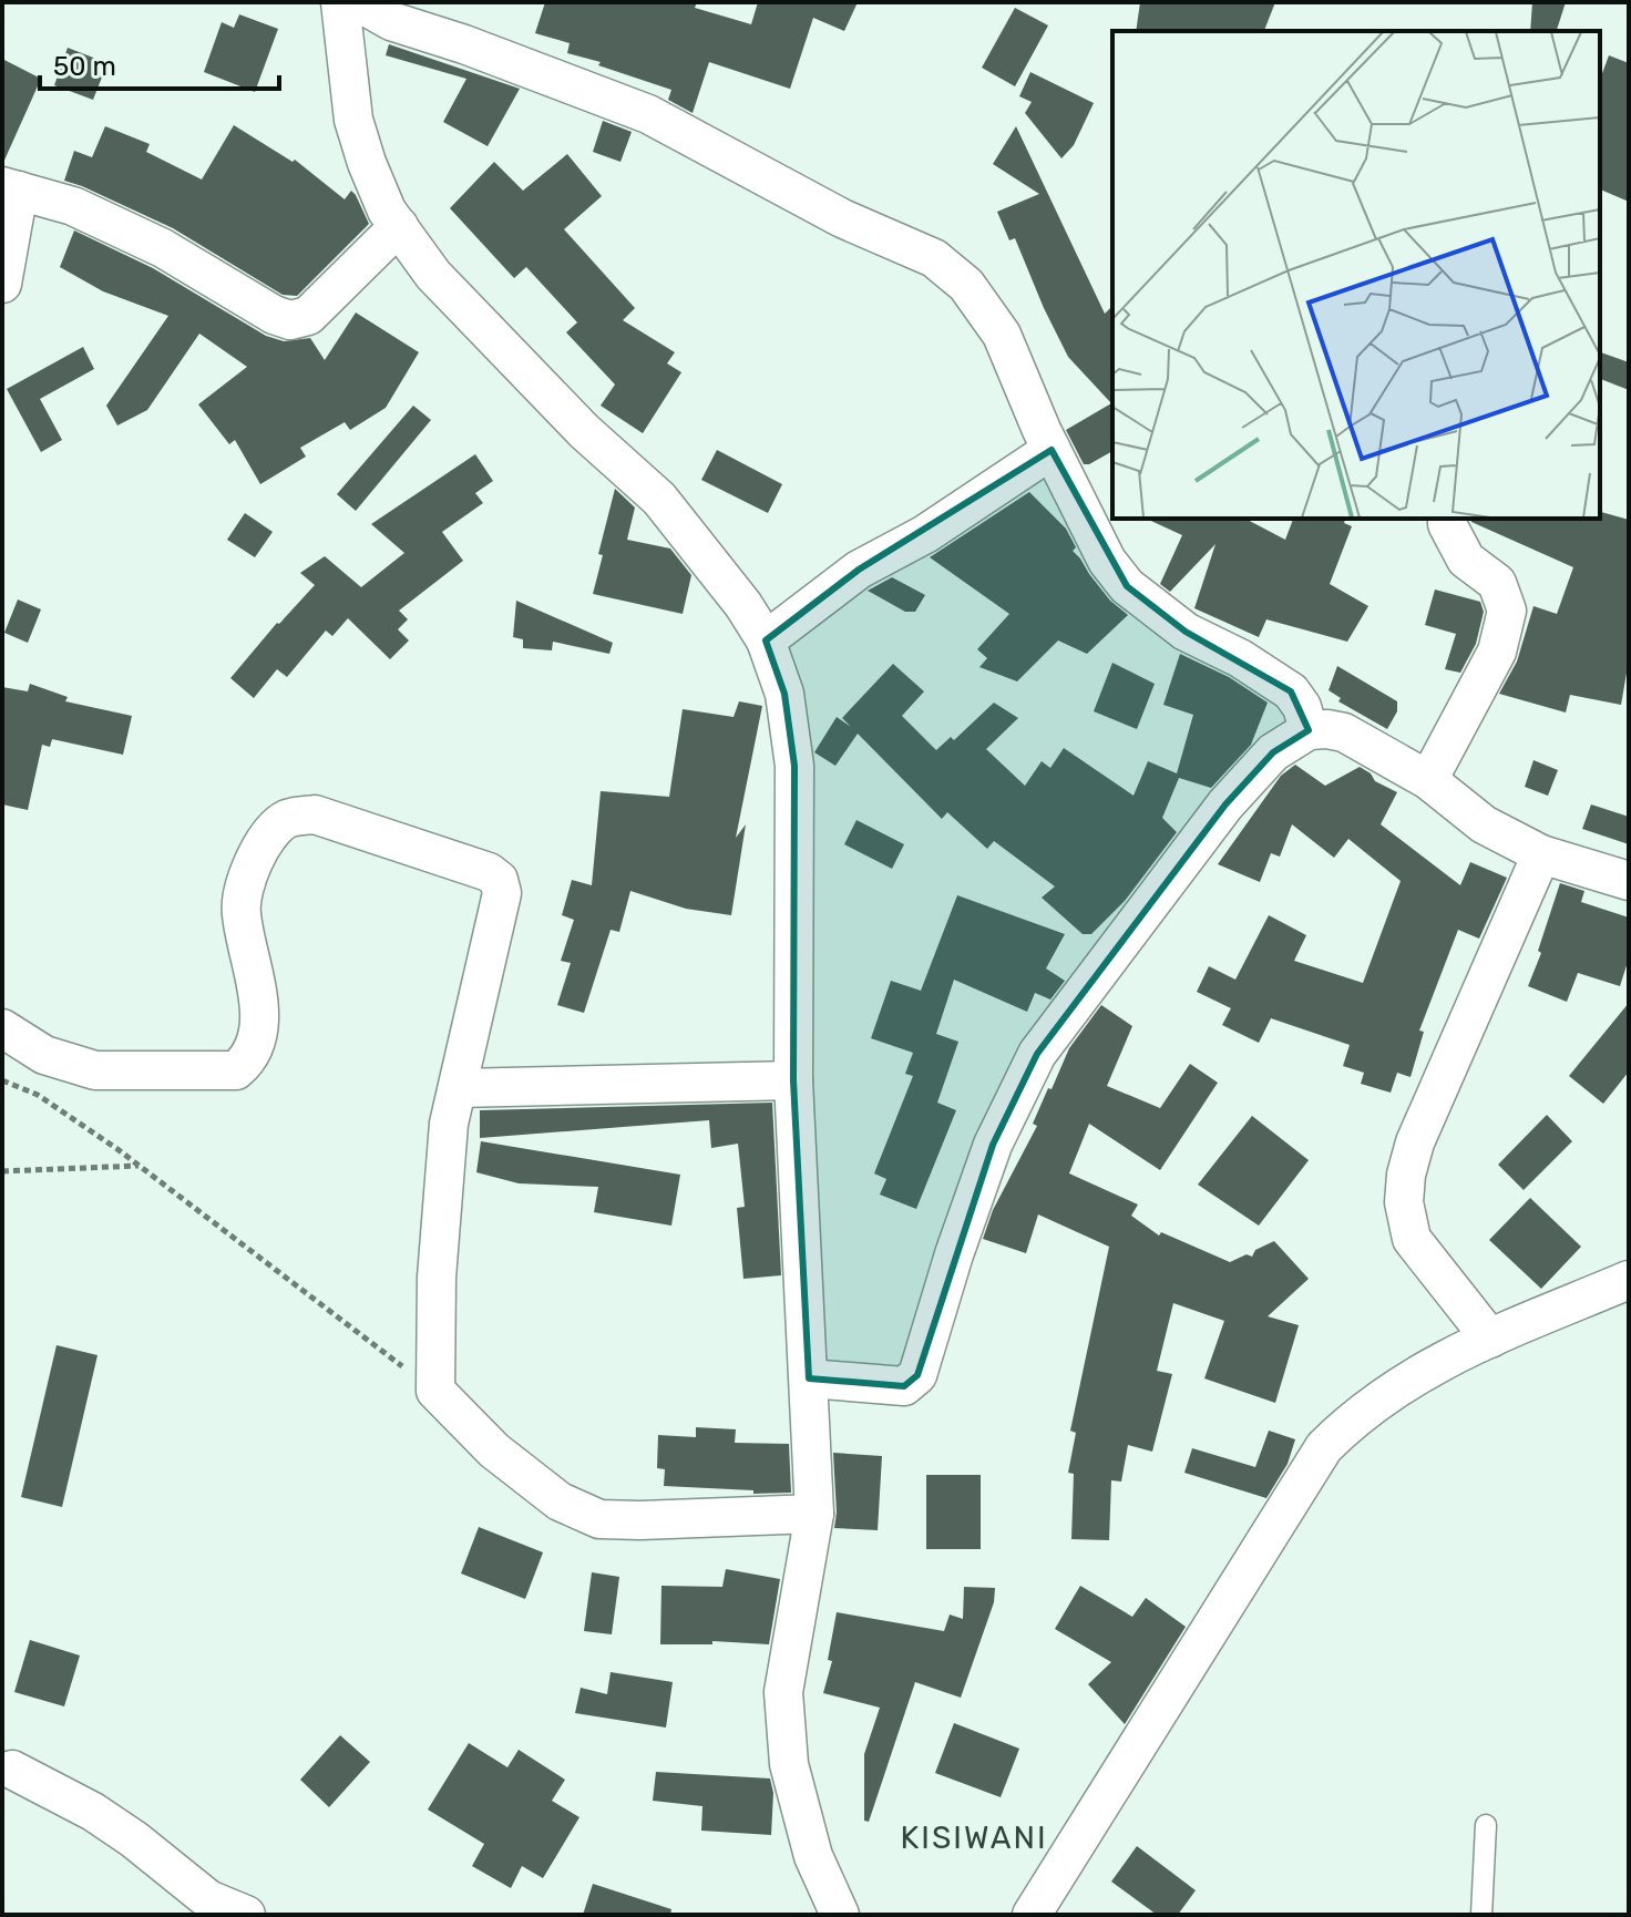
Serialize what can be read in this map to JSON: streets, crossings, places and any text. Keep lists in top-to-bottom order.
{
  "districts": ["KISIWANI"],
  "scale_bar": "50 m"
}
